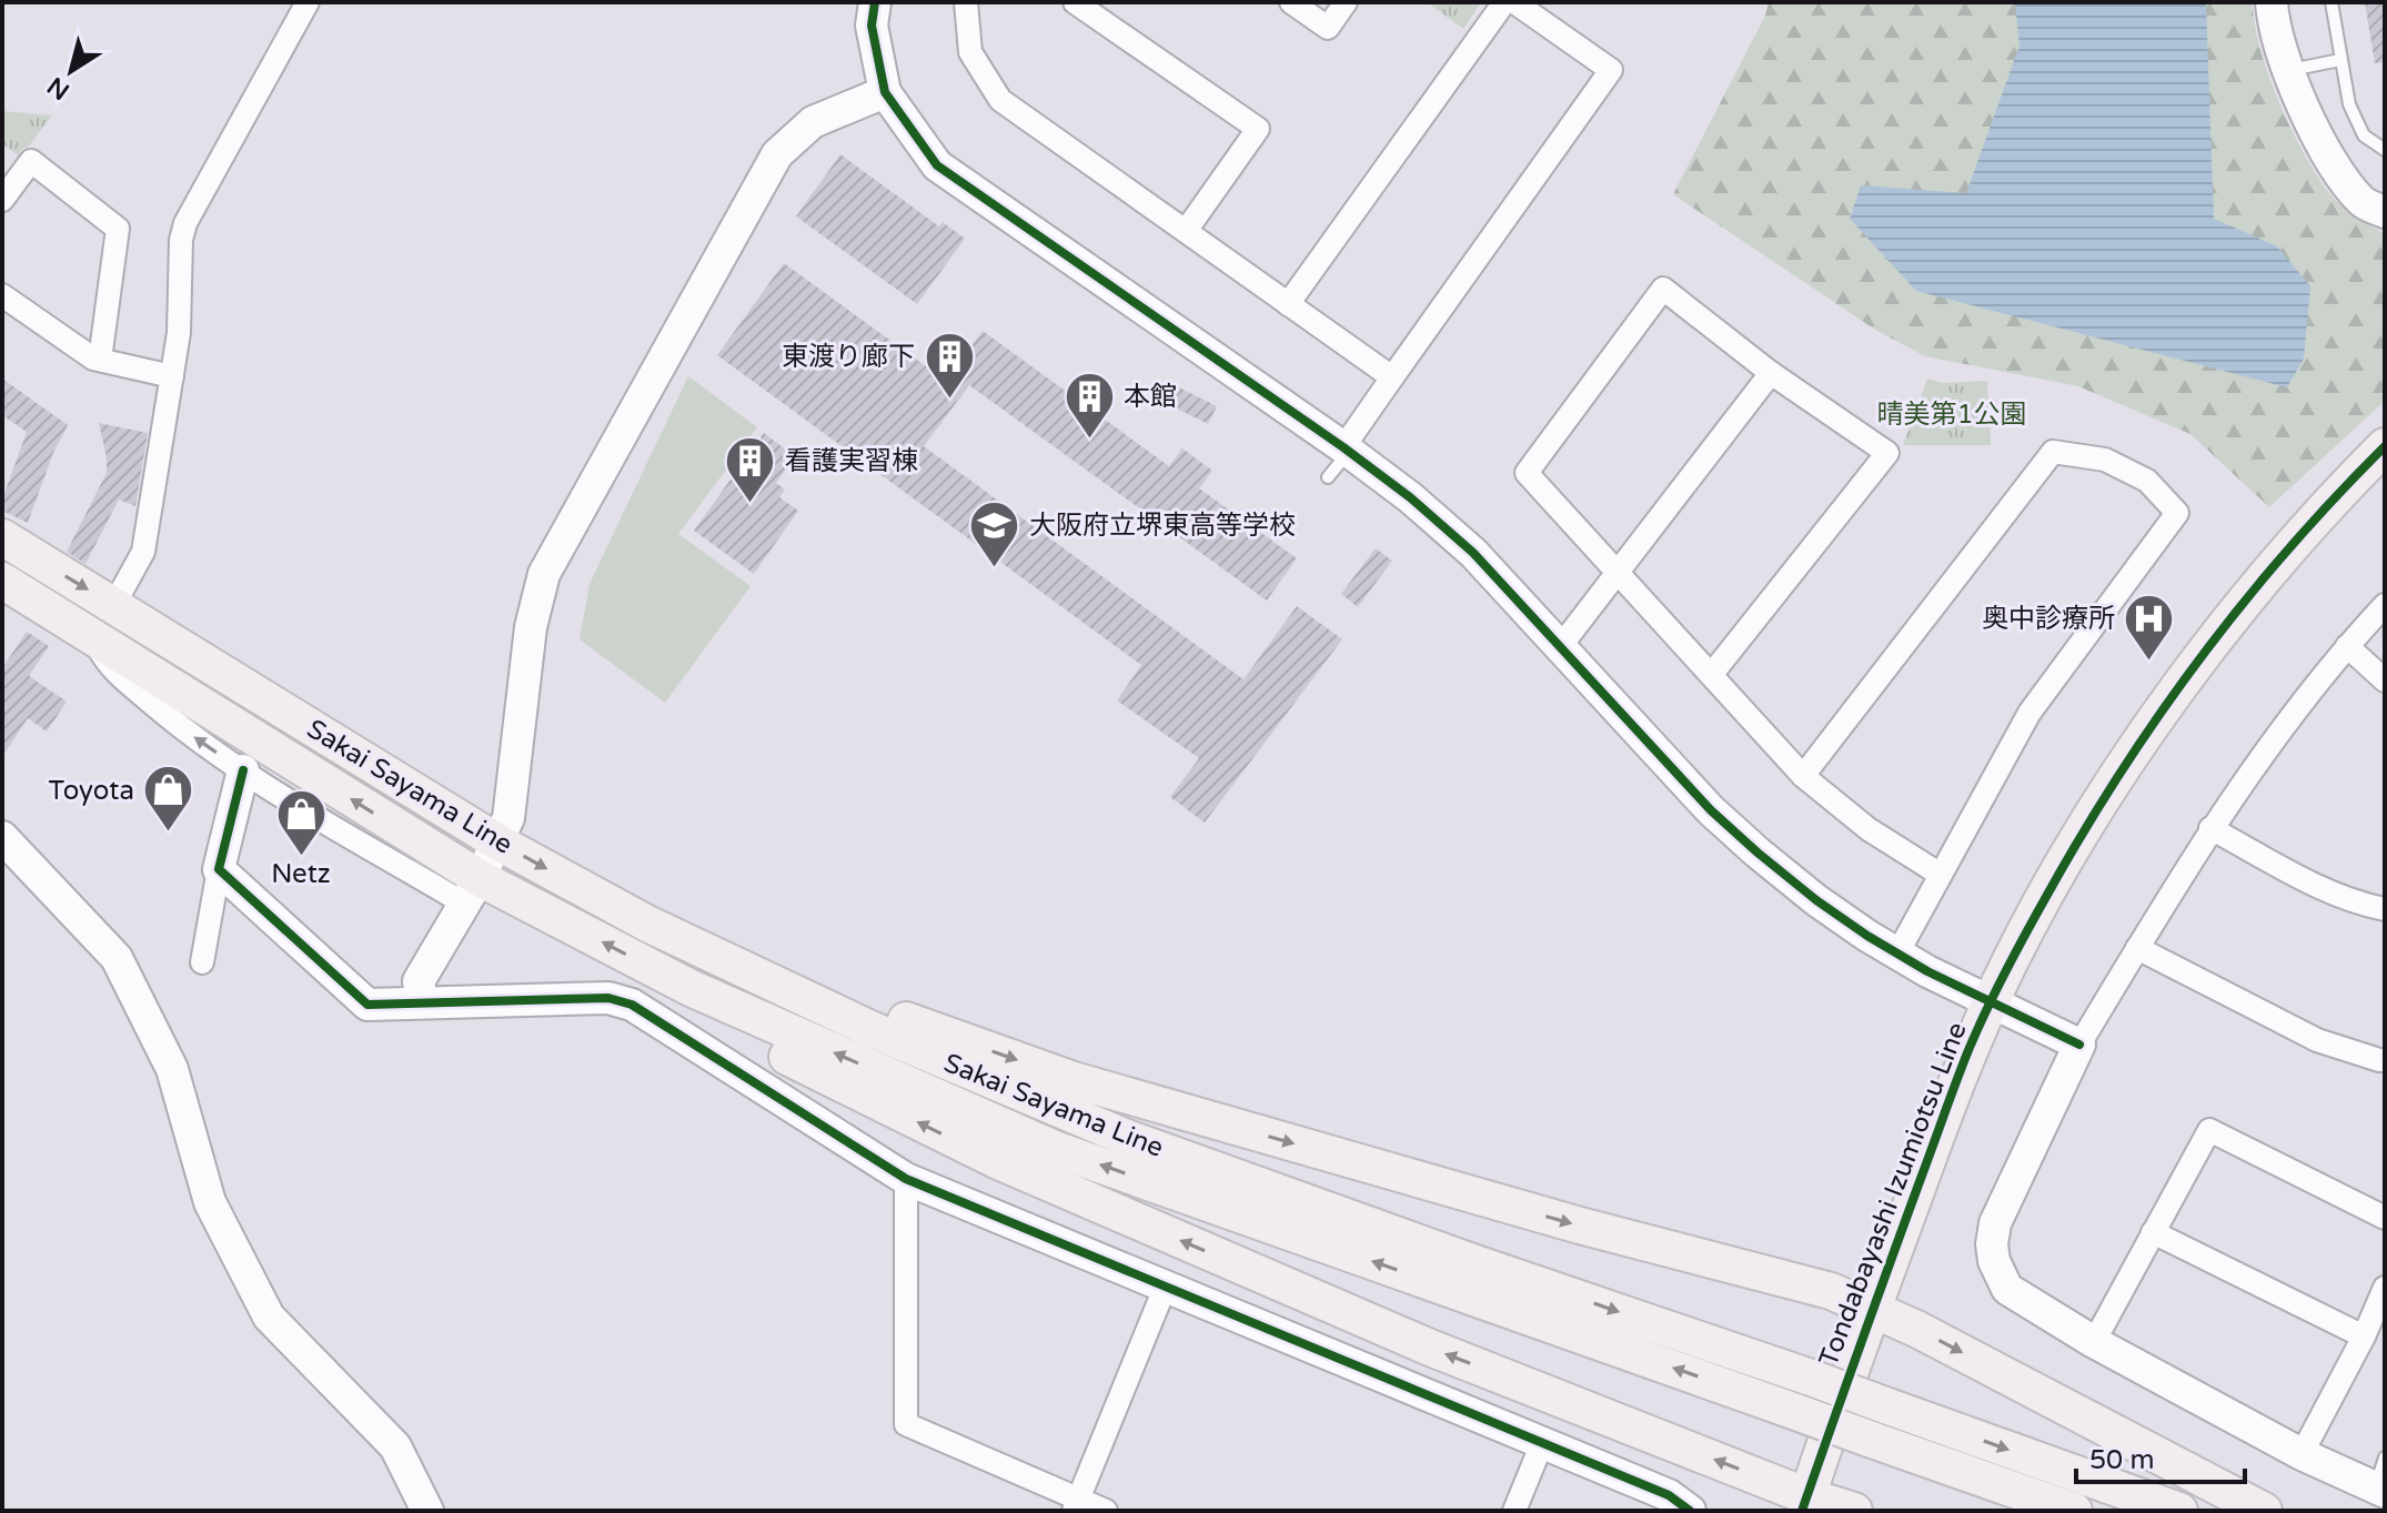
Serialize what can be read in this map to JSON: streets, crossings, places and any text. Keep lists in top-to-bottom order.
{
  "streets": {
    "main road": ["Sakai Sayama Line", "Tondabayashi Izumiotsu Line"]
  },
  "parks": ["晴美第1公園"],
  "places": {
    "building": ["東渡り廊下", "本館", "看護実習棟"],
    "school or university": ["大阪府立堺東高等学校"],
    "hospital": ["奥中診療所"],
    "shop": ["Toyota", "Netz"]
  },
  "scale_bar": "50 m",
  "north": "bottom left"
}
